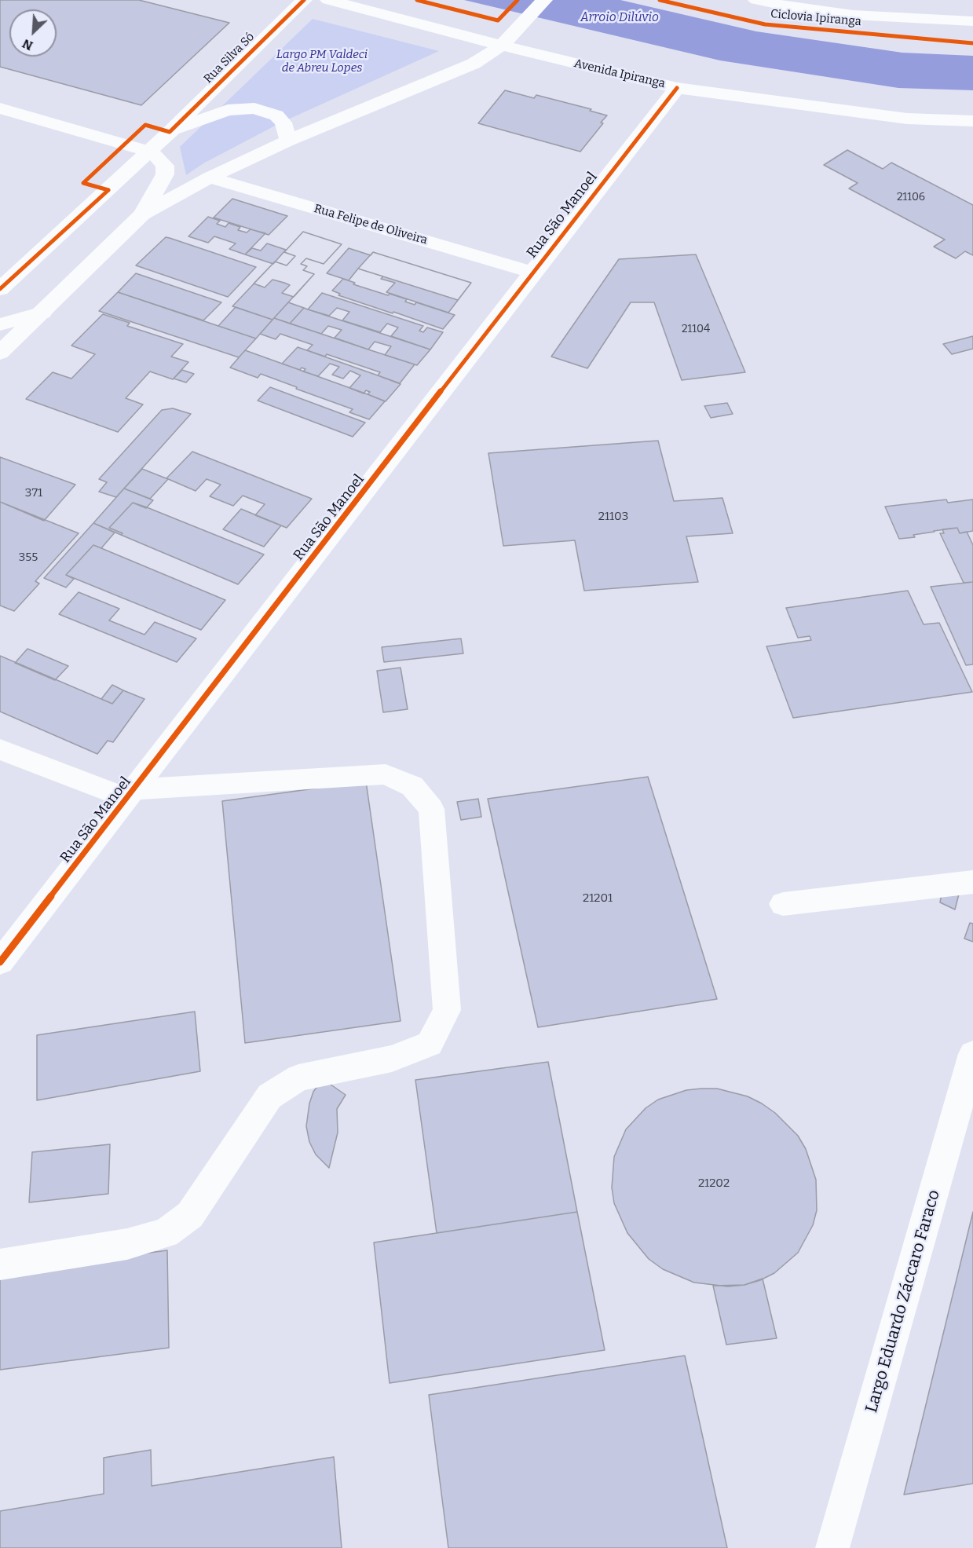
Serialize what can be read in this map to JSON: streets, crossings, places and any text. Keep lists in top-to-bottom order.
{
  "streets": {
    "main road": [
      "Rua Silva Só",
      "Avenida Ipiranga",
      "Rua São Manoel",
      "Rua Felipe de Oliveira",
      "Largo Eduardo Záccaro Faraco"
    ],
    "cycle path": ["Ciclovia Ipiranga"]
  },
  "crossings": [
    ["Avenida Ipiranga", "Rua São Manoel"],
    ["Rua São Manoel", "Rua Felipe de Oliveira"]
  ],
  "water": ["Arroio Dilúvio"],
  "parks": ["Largo PM Valdeci de Abreu Lopes"],
  "house_numbers": [
    "21106",
    "21104",
    "371",
    "21103",
    "355",
    "21201",
    "21202"
  ],
  "north": "bottom left"
}
